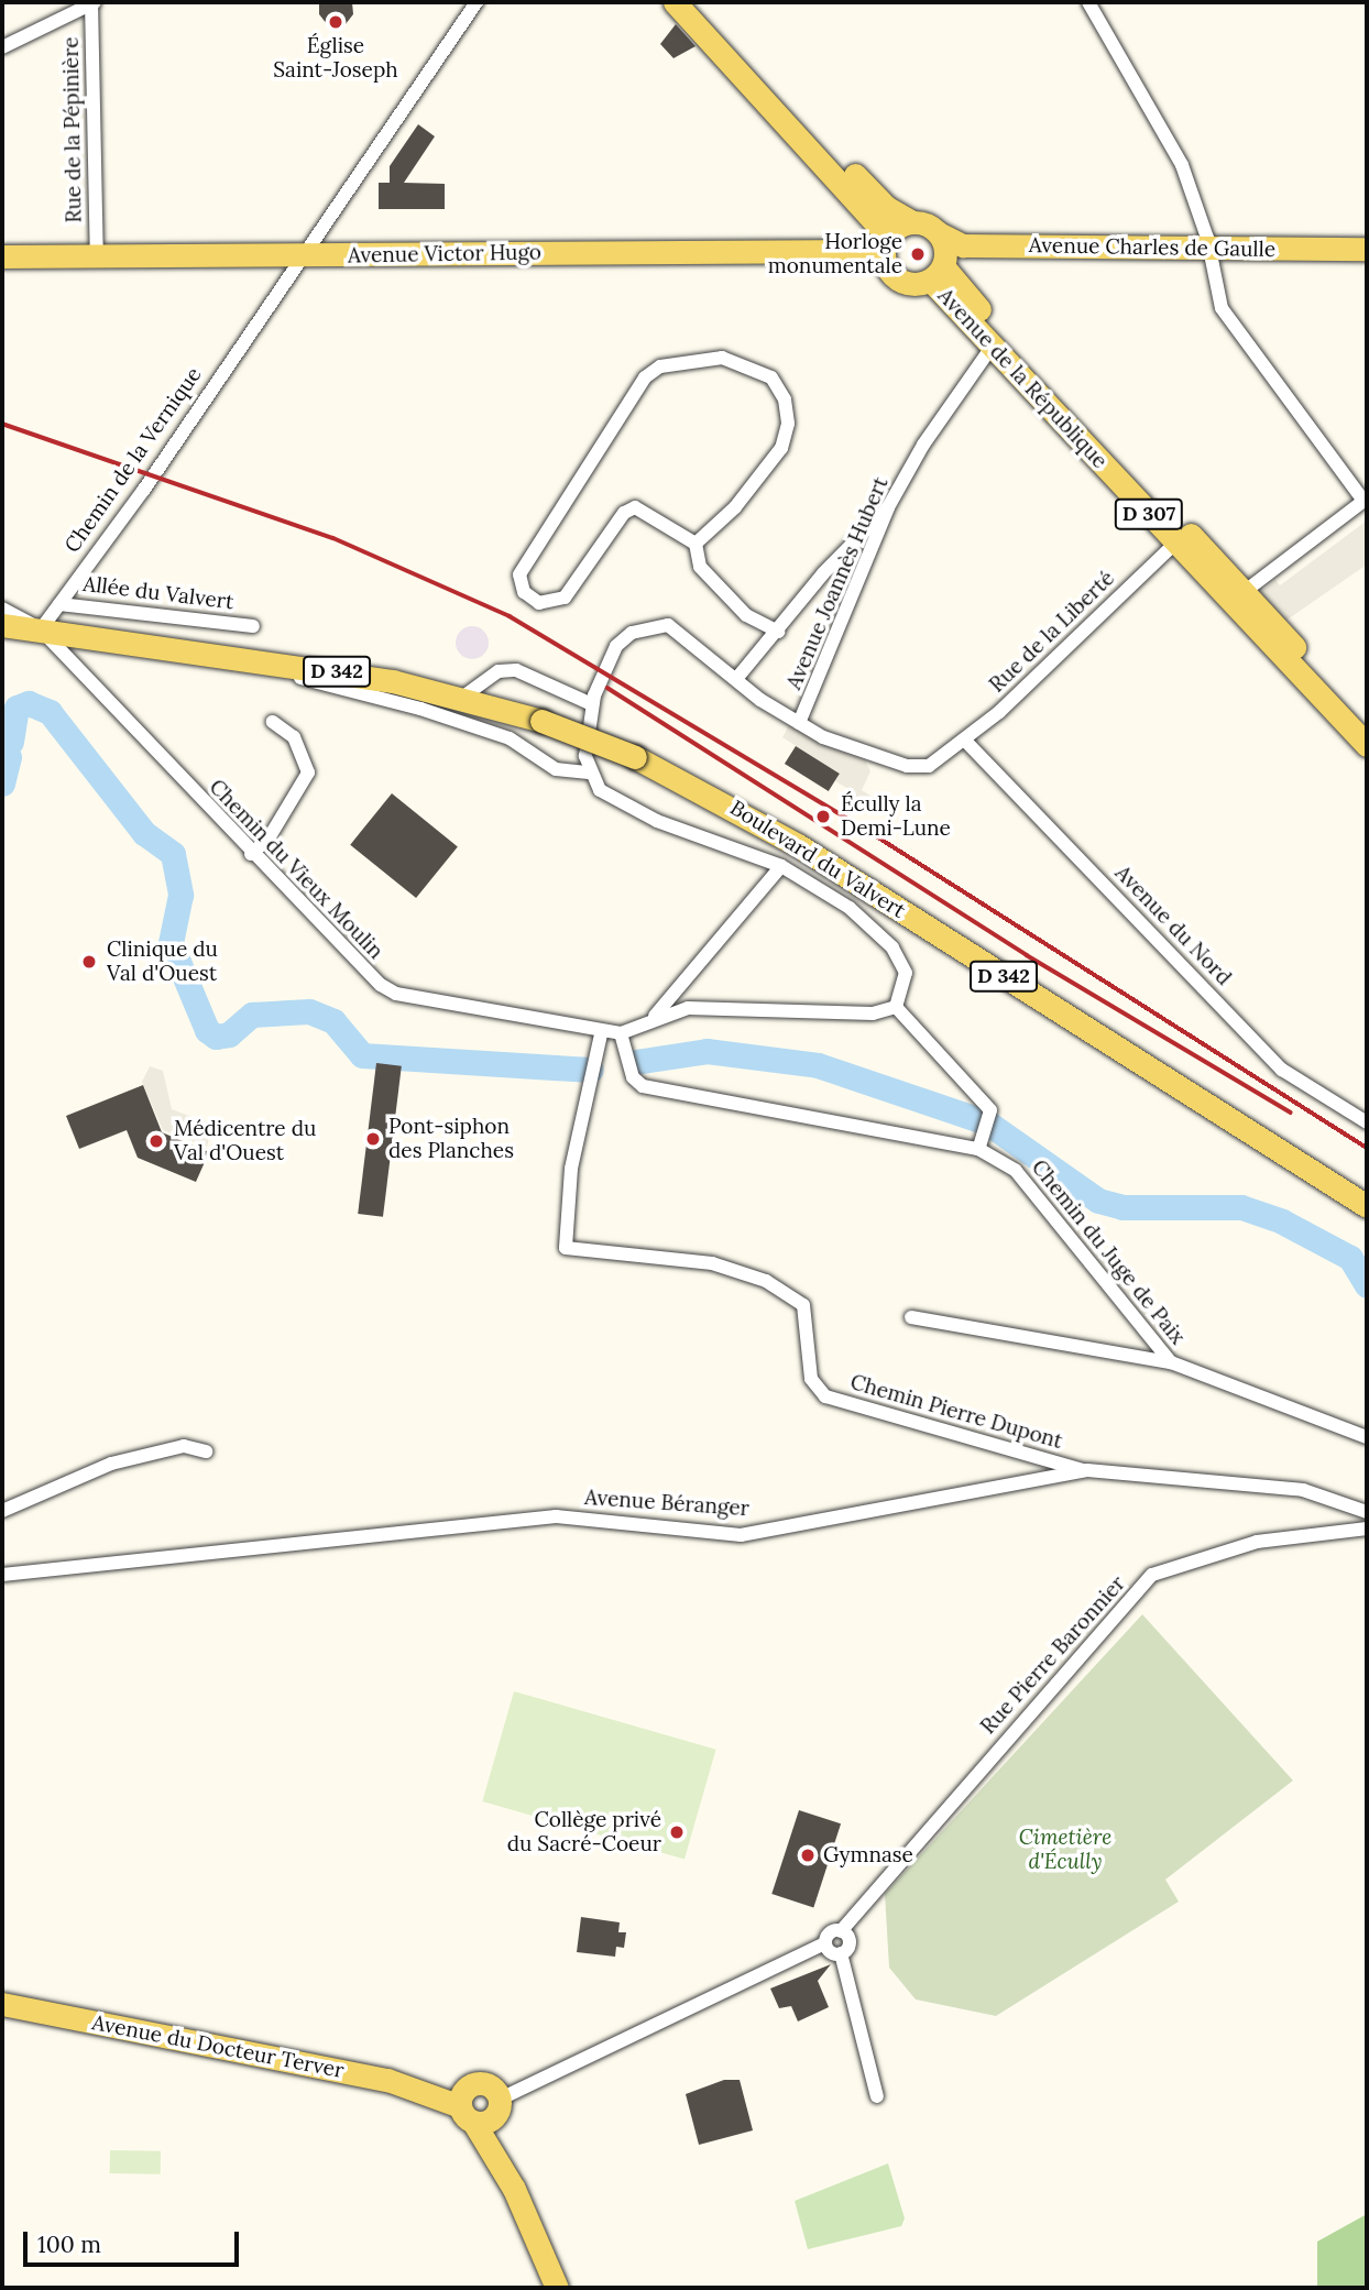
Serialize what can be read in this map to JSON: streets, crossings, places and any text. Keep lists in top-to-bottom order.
{
  "streets": {
    "main road": [
      "Avenue Charles de Gaulle",
      "Avenue Victor Hugo",
      "Avenue de la République",
      "D 307",
      "D 342",
      "Boulevard du Valvert",
      "Avenue du Docteur Terver"
    ],
    "street": [
      "Rue de la Pépinière",
      "Chemin de la Vernique",
      "Avenue Joannès Hubert",
      "Allée du Valvert",
      "Rue de la Liberté",
      "Chemin du Vieux Moulin",
      "Avenue du Nord",
      "Chemin du Juge de Paix",
      "Chemin Pierre Dupont",
      "Avenue Béranger",
      "Rue Pierre Baronnier"
    ]
  },
  "crossings": [
    ["Rue de la Pépinière", "Avenue Victor Hugo"],
    ["Avenue Charles de Gaulle", "Avenue Victor Hugo"],
    ["Avenue Charles de Gaulle", "Avenue de la République"],
    ["Avenue Victor Hugo", "Chemin de la Vernique"],
    ["Avenue de la République", "Avenue Joannès Hubert"],
    ["Avenue de la République", "Rue de la Liberté"],
    ["Chemin de la Vernique", "Allée du Valvert"],
    ["Chemin de la Vernique", "D 342"],
    ["Chemin de la Vernique", "Boulevard du Valvert"],
    ["Chemin de la Vernique", "Chemin du Vieux Moulin"],
    ["Avenue Joannès Hubert", "Rue de la Liberté"],
    ["Rue de la Liberté", "Avenue du Nord"],
    ["D 342", "Boulevard du Valvert"],
    ["D 342", "Chemin du Vieux Moulin"],
    ["Boulevard du Valvert", "Chemin du Vieux Moulin"],
    ["Chemin du Vieux Moulin", "Chemin du Juge de Paix"],
    ["Chemin du Vieux Moulin", "Chemin Pierre Dupont"],
    ["Chemin Pierre Dupont", "Avenue Béranger"]
  ],
  "parks": ["Cimetière d'Écully"],
  "places": [
    "Église Saint-Joseph",
    "Horloge monumentale",
    "Écully la Demi-Lune",
    "Clinique du Val d'Ouest",
    "Pont-siphon des Planches",
    "Médicentre du Val d'Ouest",
    "Collège privé du Sacré-Coeur",
    "Gymnase"
  ],
  "scale_bar": "100 m"
}
